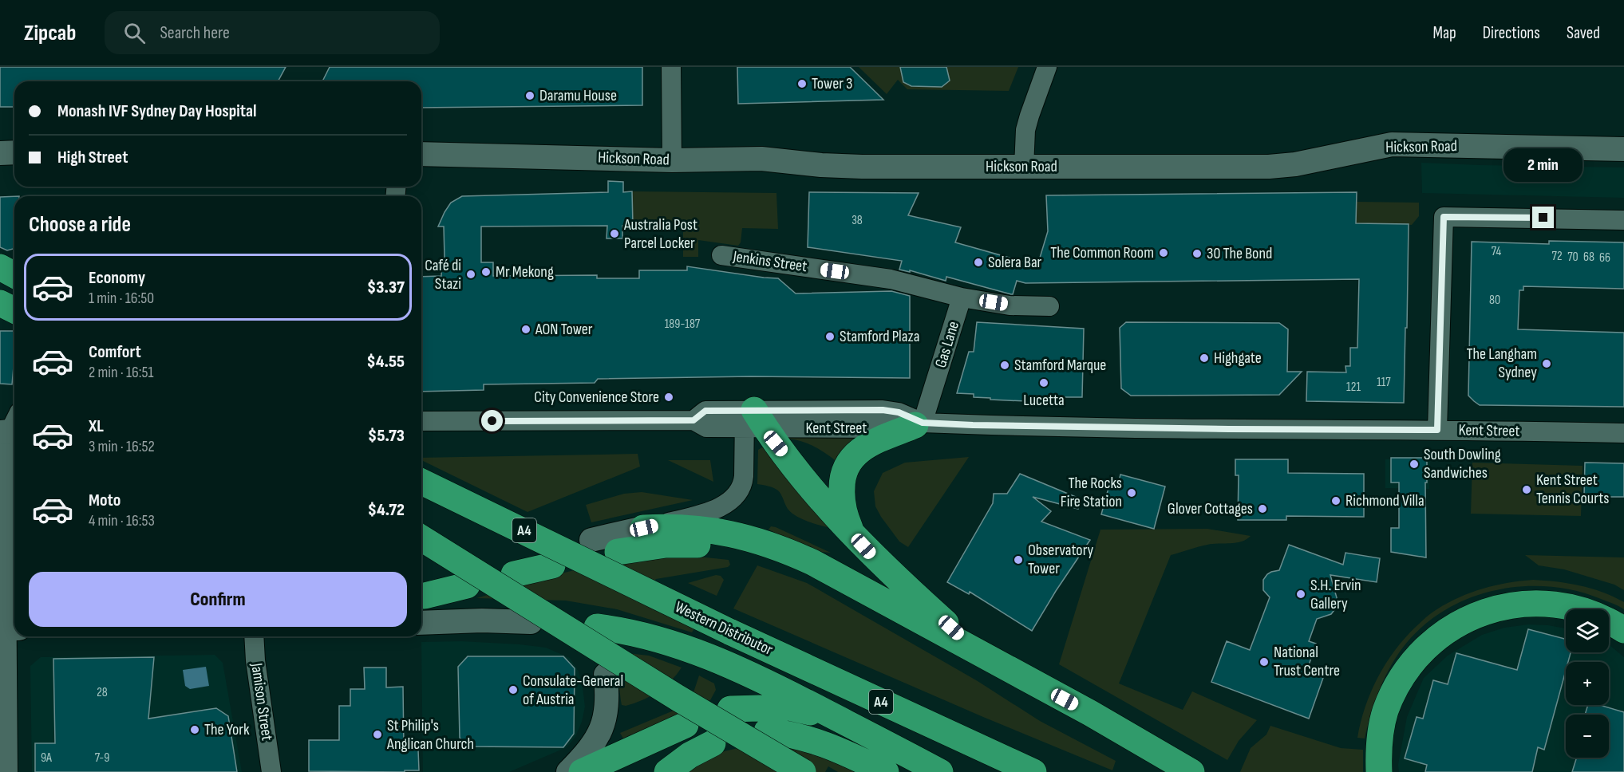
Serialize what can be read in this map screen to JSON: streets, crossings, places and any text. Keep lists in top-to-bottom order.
{
  "streets": {
    "highway": ["A4", "Western Distributor"],
    "street": [
      "Hickson Road",
      "Jenkins Street",
      "Gas Lane",
      "Kent Street",
      "Jamison Street"
    ]
  },
  "crossings": [
    ["Jenkins Street", "Gas Lane"],
    ["Gas Lane", "Kent Street"]
  ],
  "places": [
    "Tower 3",
    "Daramu House",
    "Australia Post Parcel Locker",
    "The Common Room",
    "30 The Bond",
    "Solera Bar",
    "Mr Mekong",
    "Café di Stazi",
    "AON Tower",
    "Stamford Plaza",
    "Highgate",
    "The Langham Sydney",
    "Stamford Marque",
    "Lucetta",
    "City Convenience Store",
    "South Dowling Sandwiches",
    "Kent Street Tennis Courts",
    "The Rocks Fire Station",
    "Richmond Villa",
    "Glover Cottages",
    "Observatory Tower",
    "S.H. Ervin Gallery",
    "National Trust Centre",
    "Consulate-General of Austria",
    "The York",
    "St Philip's Anglican Church"
  ],
  "house_numbers": [
    "38",
    "74",
    "72",
    "70",
    "68",
    "66",
    "80",
    "189-187",
    "117",
    "121",
    "28",
    "9A",
    "7-9"
  ],
  "page": {
    "header": "Zipcab",
    "search": "Search here",
    "nav": ["Map", "Directions", "Saved"],
    "banner": ["Monash IVF Sydney Day Hospital", "High Street"],
    "bubble": "2 min",
    "heading": "Choose a ride",
    "list": [
      {
        "name": "Economy",
        "note": "1 min · 16:50",
        "value": "$3.37"
      },
      {
        "name": "Comfort",
        "note": "2 min · 16:51",
        "value": "$4.55"
      },
      {
        "name": "XL",
        "note": "3 min · 16:52",
        "value": "$5.73"
      },
      {
        "name": "Moto",
        "note": "4 min · 16:53",
        "value": "$4.72"
      }
    ],
    "buttons": "Confirm",
    "map_buttons": ["+", "−"]
  }
}
